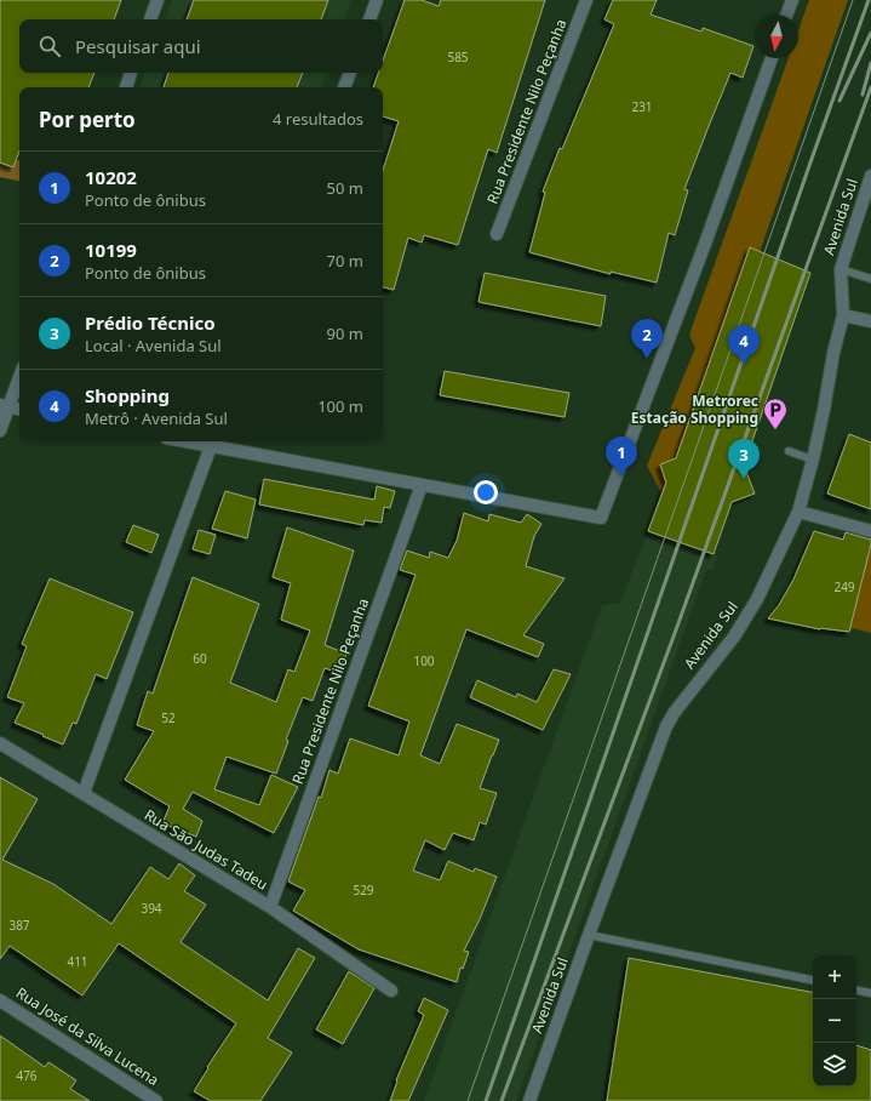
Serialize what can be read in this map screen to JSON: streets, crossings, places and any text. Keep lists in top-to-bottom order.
{
  "streets": {
    "street": [
      "Rua Presidente Nilo Peçanha",
      "Avenida Sul",
      "Rua São Judas Tadeu",
      "Rua José da Silva Lucena"
    ]
  },
  "crossings": [
    ["Rua Presidente Nilo Peçanha", "Rua São Judas Tadeu"]
  ],
  "places": {
    "parking": ["Metrorec Estação Shopping"]
  },
  "house_numbers": [
    "585",
    "231",
    "249",
    "60",
    "100",
    "52",
    "529",
    "394",
    "387",
    "411",
    "476"
  ],
  "north": "bottom",
  "page": {
    "search": "Pesquisar aqui",
    "heading": ["Por perto", "4 resultados"],
    "list": [
      {
        "mark": "1",
        "name": "10202",
        "note": "Ponto de ônibus",
        "value": "50 m"
      },
      {
        "mark": "2",
        "name": "10199",
        "note": "Ponto de ônibus",
        "value": "70 m"
      },
      {
        "mark": "3",
        "name": "Prédio Técnico",
        "note": "Local · Avenida Sul",
        "value": "90 m"
      },
      {
        "mark": "4",
        "name": "Shopping",
        "note": "Metrô · Avenida Sul",
        "value": "100 m"
      }
    ],
    "pins": [
      "2",
      "4",
      "1",
      "3"
    ],
    "map_buttons": ["+", "−"]
  }
}
